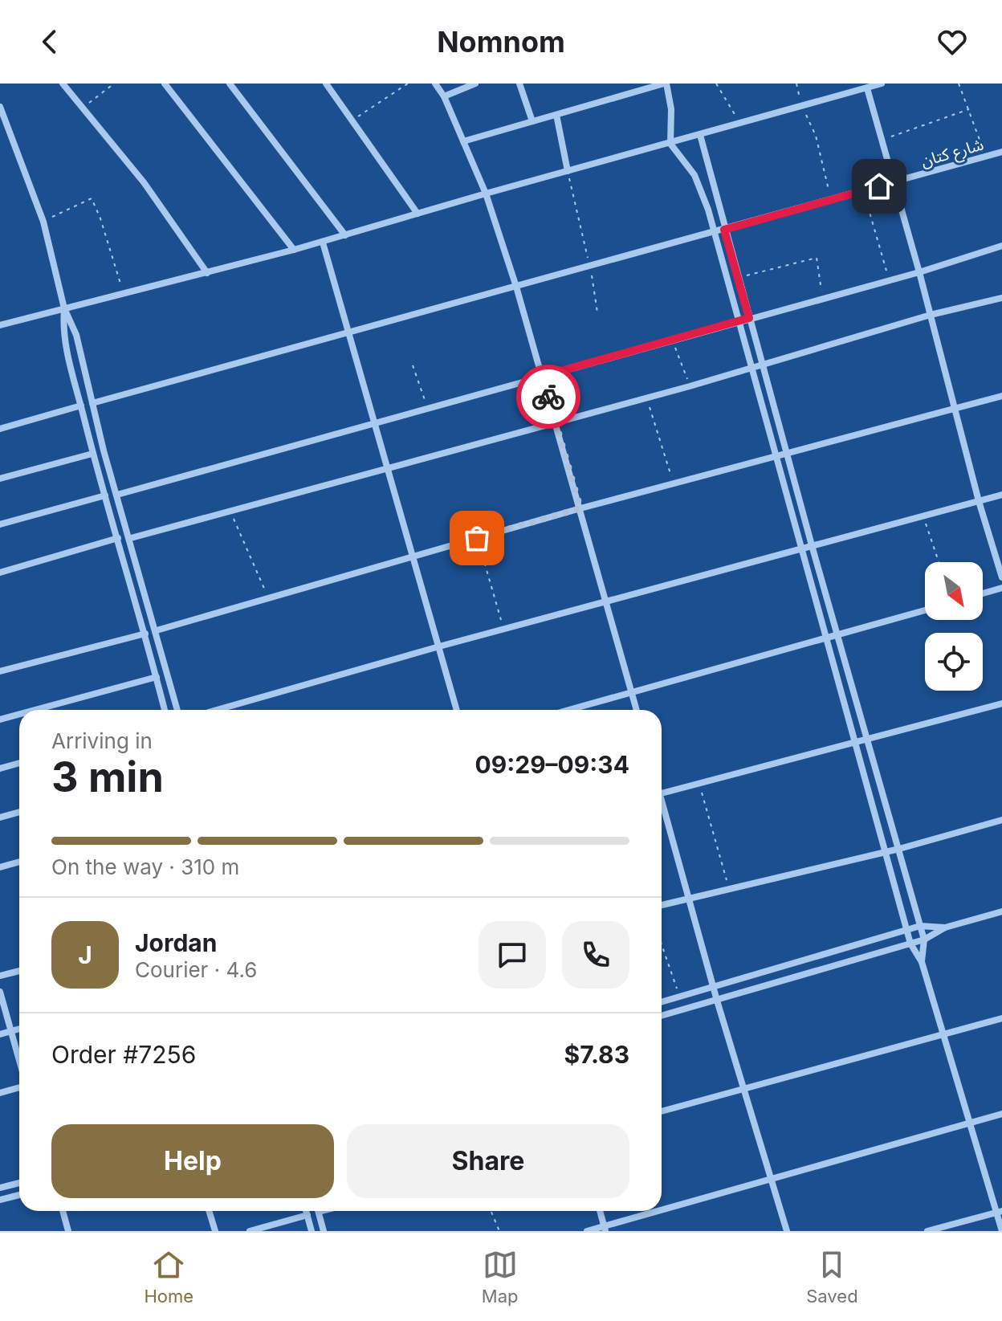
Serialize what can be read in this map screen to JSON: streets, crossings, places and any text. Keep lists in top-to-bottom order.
{
  "streets": {
    "street": ["شارع كتان"]
  },
  "north": "bottom right",
  "page": {
    "header": "Nomnom",
    "heading": ["3 min", "Arriving in", "09:29–09:34"],
    "panel": [
      "Jordan",
      "Courier · 4.6",
      "Order #7256",
      "$7.83"
    ],
    "bar": "On the way · 310 m",
    "round": "J",
    "buttons": ["Help", "Share"],
    "tabs": ["Home", "Map", "Saved"]
  }
}
